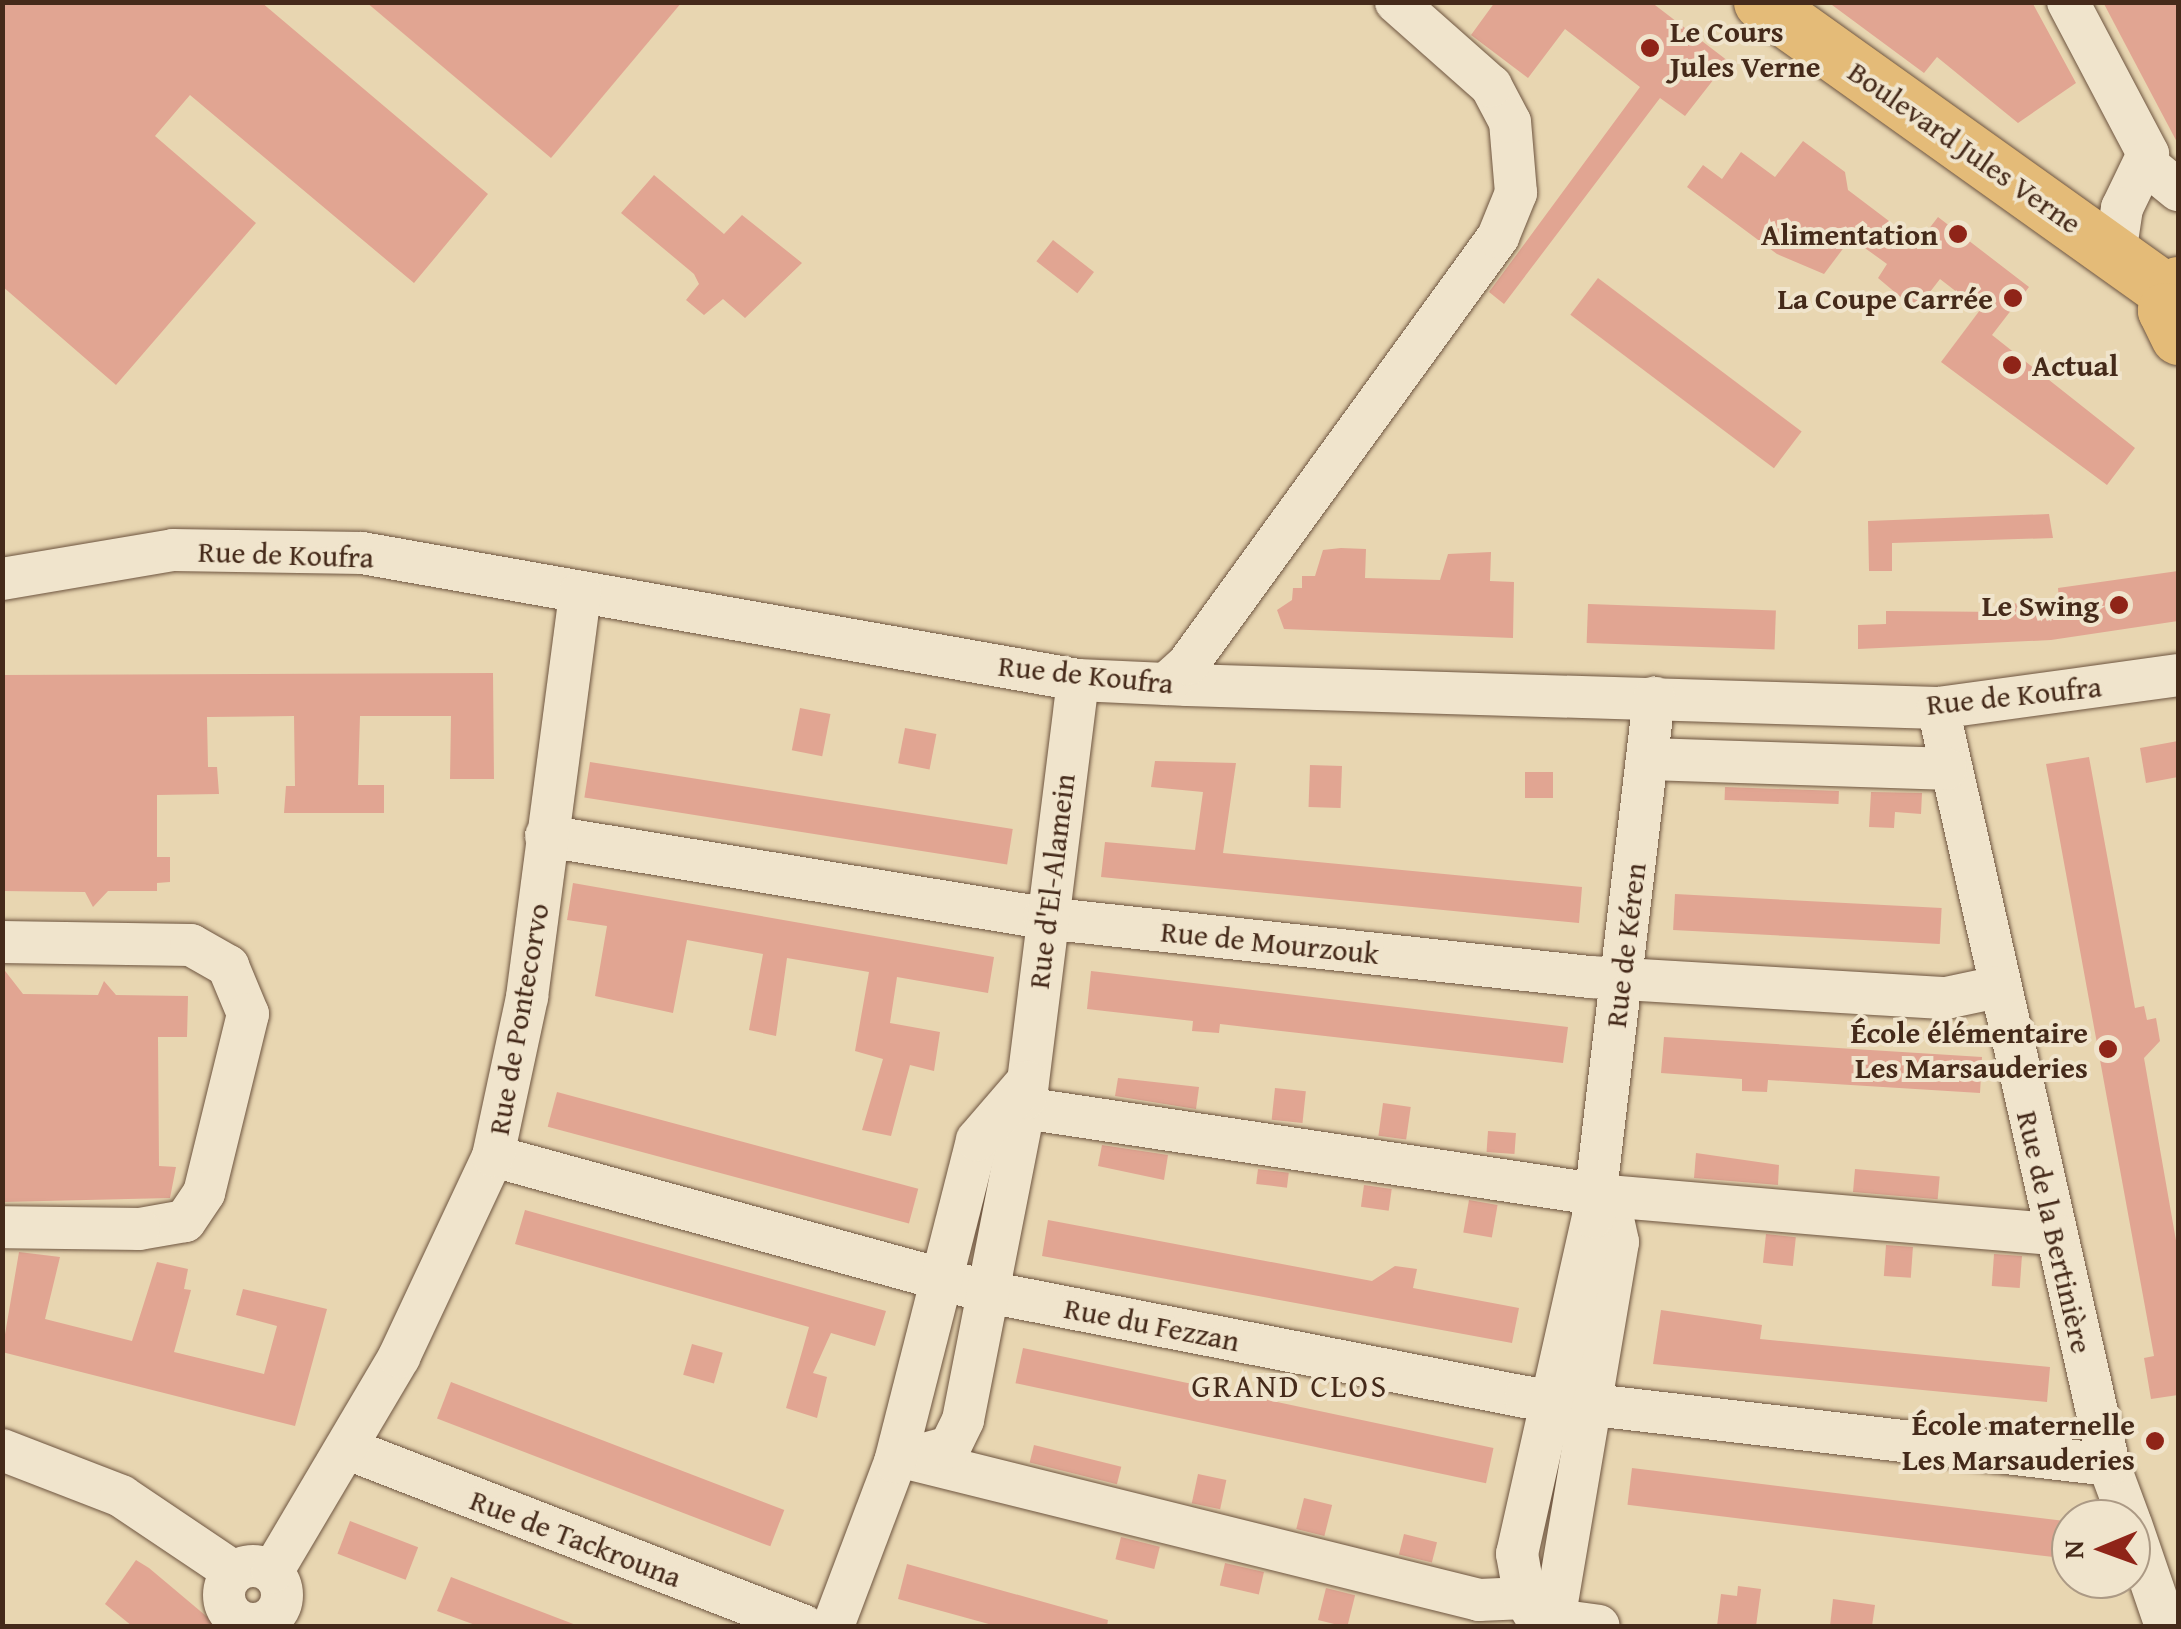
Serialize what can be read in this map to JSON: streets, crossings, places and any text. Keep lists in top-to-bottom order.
{
  "streets": {
    "main road": ["Boulevard Jules Verne"],
    "street": [
      "Rue de Koufra",
      "Rue d'El-Alamein",
      "Rue de Mourzouk",
      "Rue de Kéren",
      "Rue de Pontecorvo",
      "Rue de la Bertinière",
      "Rue du Fezzan",
      "Rue de Tackrouna"
    ]
  },
  "crossings": [
    ["Rue de Koufra", "Rue d'El-Alamein"],
    ["Rue de Koufra", "Rue de Kéren"],
    ["Rue de Koufra", "Rue de Pontecorvo"],
    ["Rue de Koufra", "Rue de la Bertinière"],
    ["Rue d'El-Alamein", "Rue de Mourzouk"],
    ["Rue d'El-Alamein", "Rue du Fezzan"],
    ["Rue de Mourzouk", "Rue de Kéren"],
    ["Rue de Mourzouk", "Rue de Pontecorvo"],
    ["Rue de Mourzouk", "Rue de la Bertinière"],
    ["Rue de Kéren", "Rue du Fezzan"],
    ["Rue de Pontecorvo", "Rue de Tackrouna"],
    ["Rue de la Bertinière", "Rue du Fezzan"]
  ],
  "districts": ["GRAND CLOS"],
  "places": [
    "Le Cours Jules Verne",
    "Alimentation",
    "La Coupe Carrée",
    "Actual",
    "Le Swing",
    "École élémentaire Les Marsauderies",
    "École maternelle Les Marsauderies"
  ],
  "north": "left"
}
